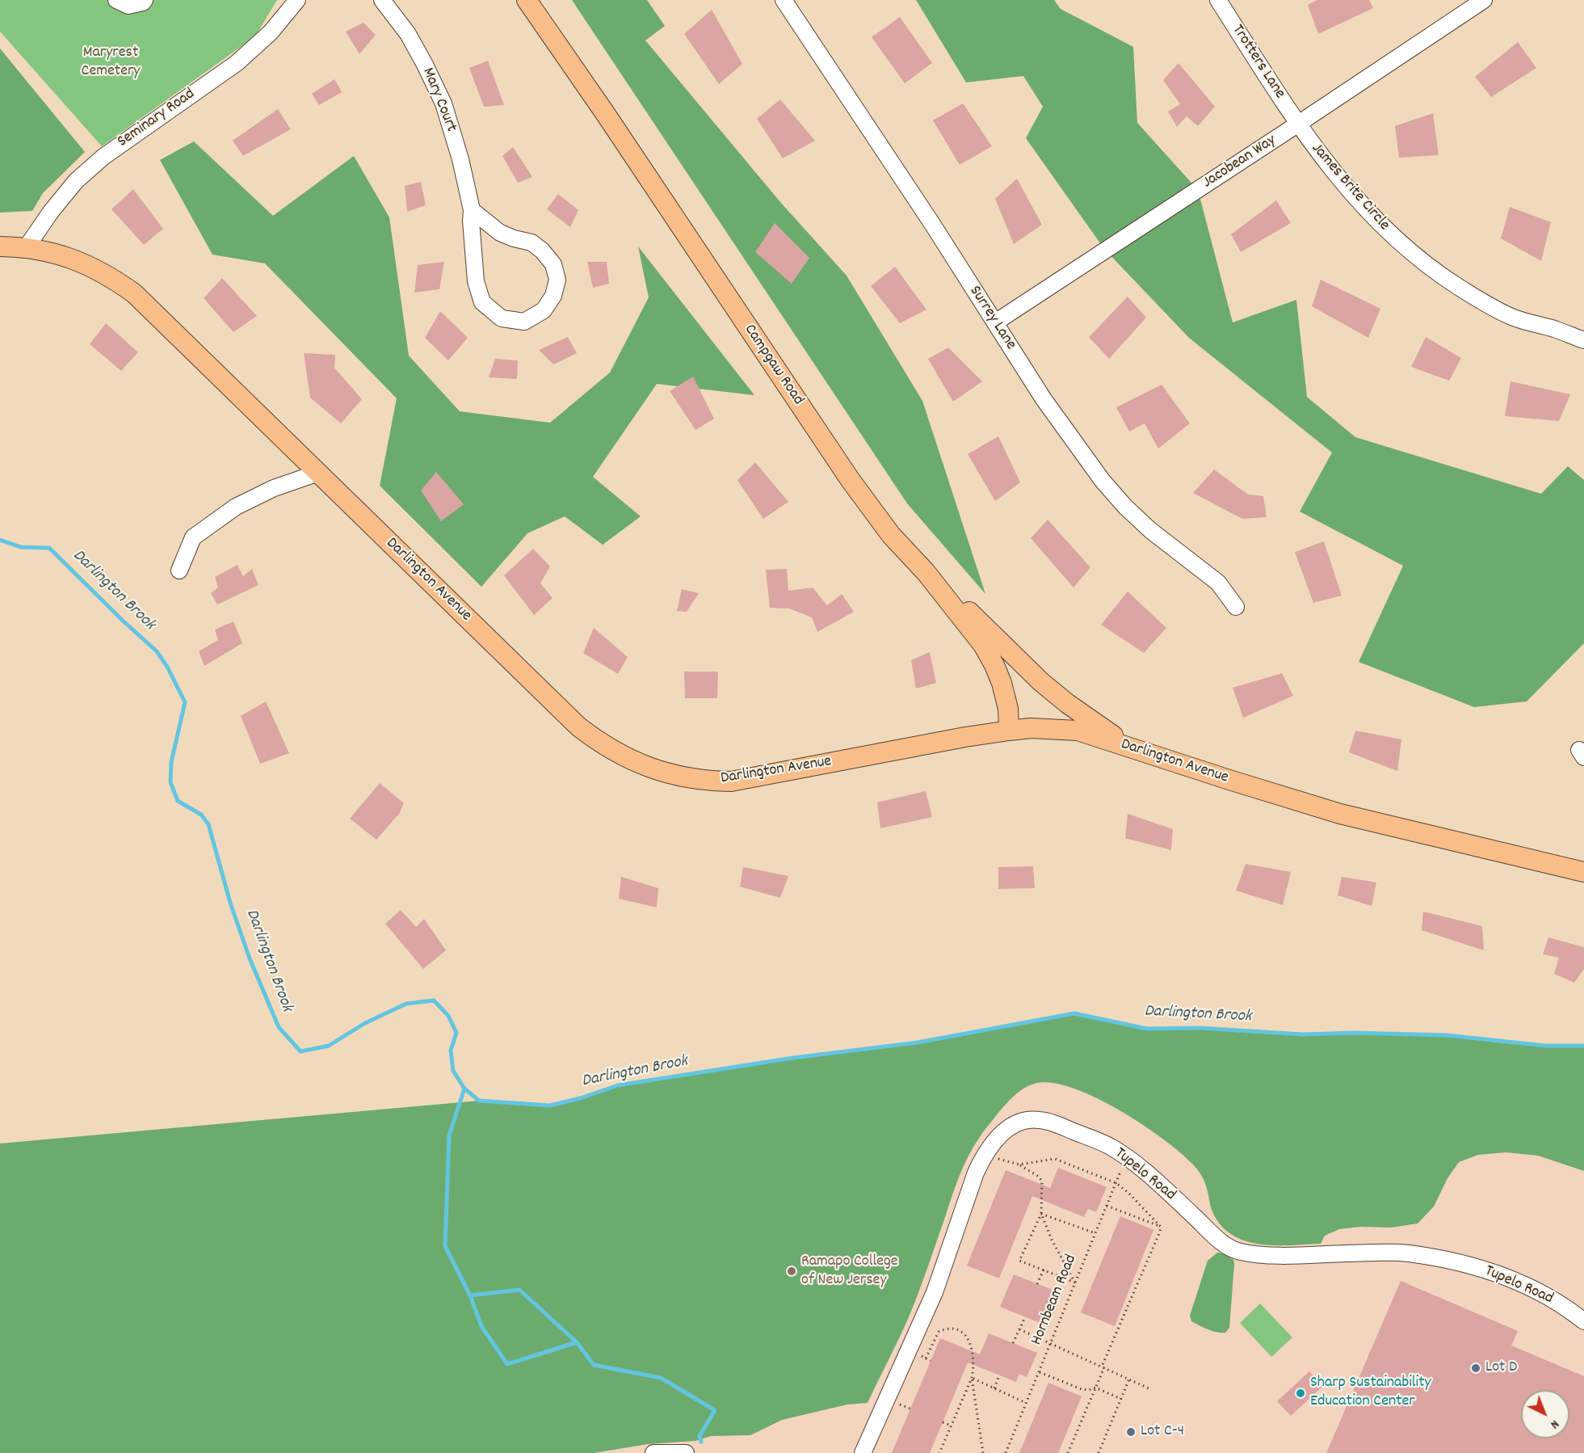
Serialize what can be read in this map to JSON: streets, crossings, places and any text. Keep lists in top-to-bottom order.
{
  "streets": {
    "main road": ["Campgaw Road", "Darlington Avenue"],
    "street": [
      "Trotters Lane",
      "Mary Court",
      "Seminary Road",
      "Jacobean Way",
      "James Brite Circle",
      "Surrey Lane",
      "Tupelo Road"
    ],
    "path": ["Hornbeam Road"]
  },
  "crossings": [
    ["Trotters Lane", "Jacobean Way"],
    ["Trotters Lane", "James Brite Circle"],
    ["Seminary Road", "Darlington Avenue"],
    ["Jacobean Way", "James Brite Circle"],
    ["Jacobean Way", "Surrey Lane"],
    ["Campgaw Road", "Darlington Avenue"],
    ["Tupelo Road", "Hornbeam Road"]
  ],
  "water": ["Darlington Brook"],
  "parks": ["Maryrest Cemetery"],
  "places": [
    "Ramapo College of New Jersey",
    "Lot D",
    "Sharp Sustainability Education Center",
    "Lot C-4"
  ],
  "north": "bottom right"
}
